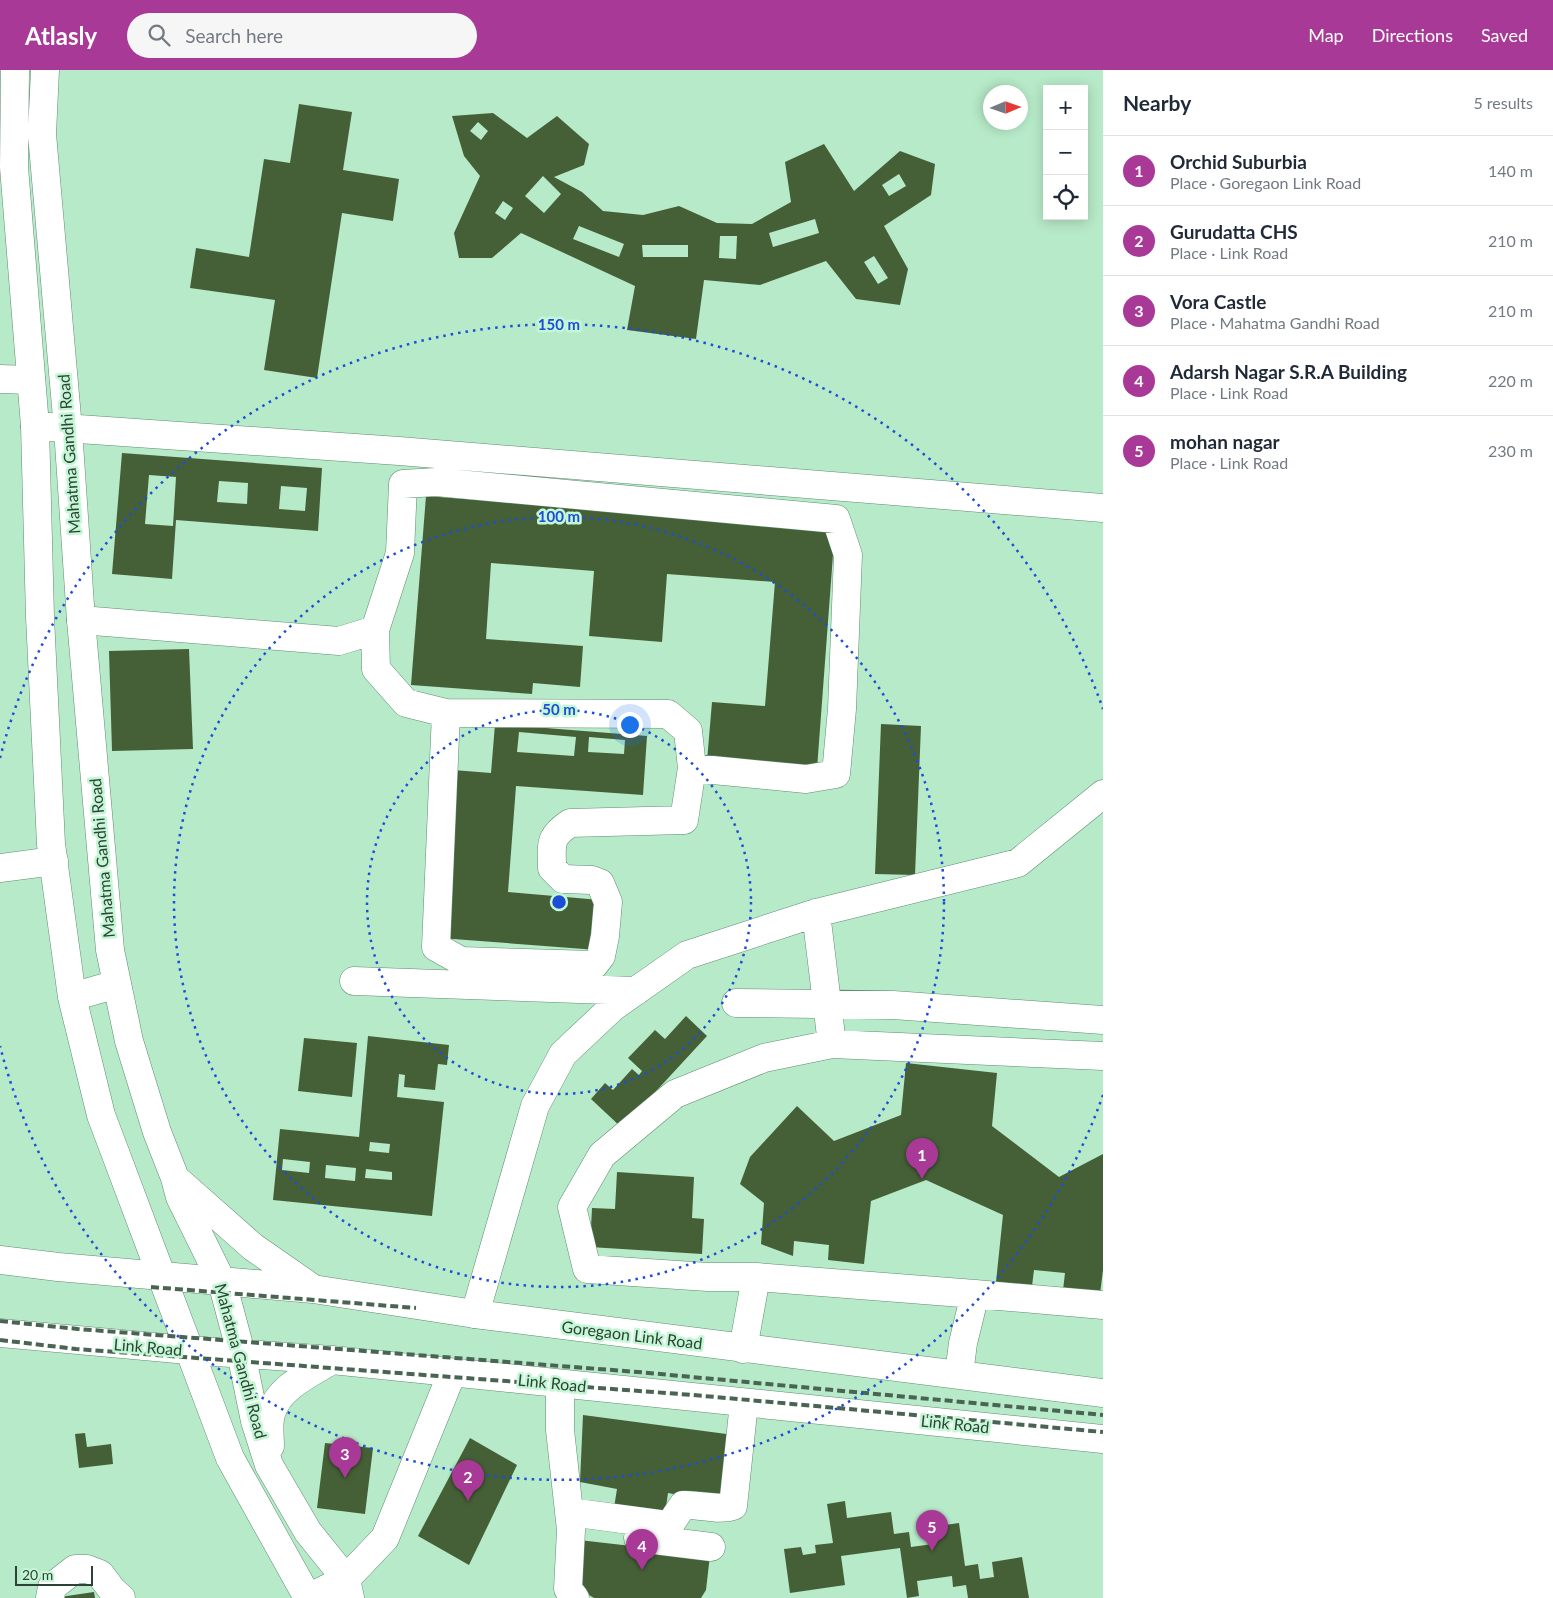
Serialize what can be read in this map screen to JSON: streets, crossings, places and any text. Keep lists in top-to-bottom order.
{
  "streets": {
    "main road": ["Mahatma Gandhi Road", "Goregaon Link Road", "Link Road"]
  },
  "crossings": [
    ["Mahatma Gandhi Road", "Goregaon Link Road"],
    ["Mahatma Gandhi Road", "Link Road"]
  ],
  "scale_bar": "20 m",
  "north": "right",
  "page": {
    "header": "Atlasly",
    "search": "Search here",
    "nav": ["Map", "Directions", "Saved"],
    "heading": ["Nearby", "5 results"],
    "map_buttons": ["+", "−"],
    "list": [
      {
        "mark": "1",
        "name": "Orchid Suburbia",
        "note": "Place · Goregaon Link Road",
        "value": "140 m"
      },
      {
        "mark": "2",
        "name": "Gurudatta CHS",
        "note": "Place · Link Road",
        "value": "210 m"
      },
      {
        "mark": "3",
        "name": "Vora Castle",
        "note": "Place · Mahatma Gandhi Road",
        "value": "210 m"
      },
      {
        "mark": "4",
        "name": "Adarsh Nagar S.R.A Building",
        "note": "Place · Link Road",
        "value": "220 m"
      },
      {
        "mark": "5",
        "name": "mohan nagar",
        "note": "Place · Link Road",
        "value": "230 m"
      }
    ],
    "pins": [
      "1",
      "3",
      "2",
      "5",
      "4"
    ],
    "scale": "20 m"
  },
  "rings": ["150 m", "100 m", "50 m"]
}
